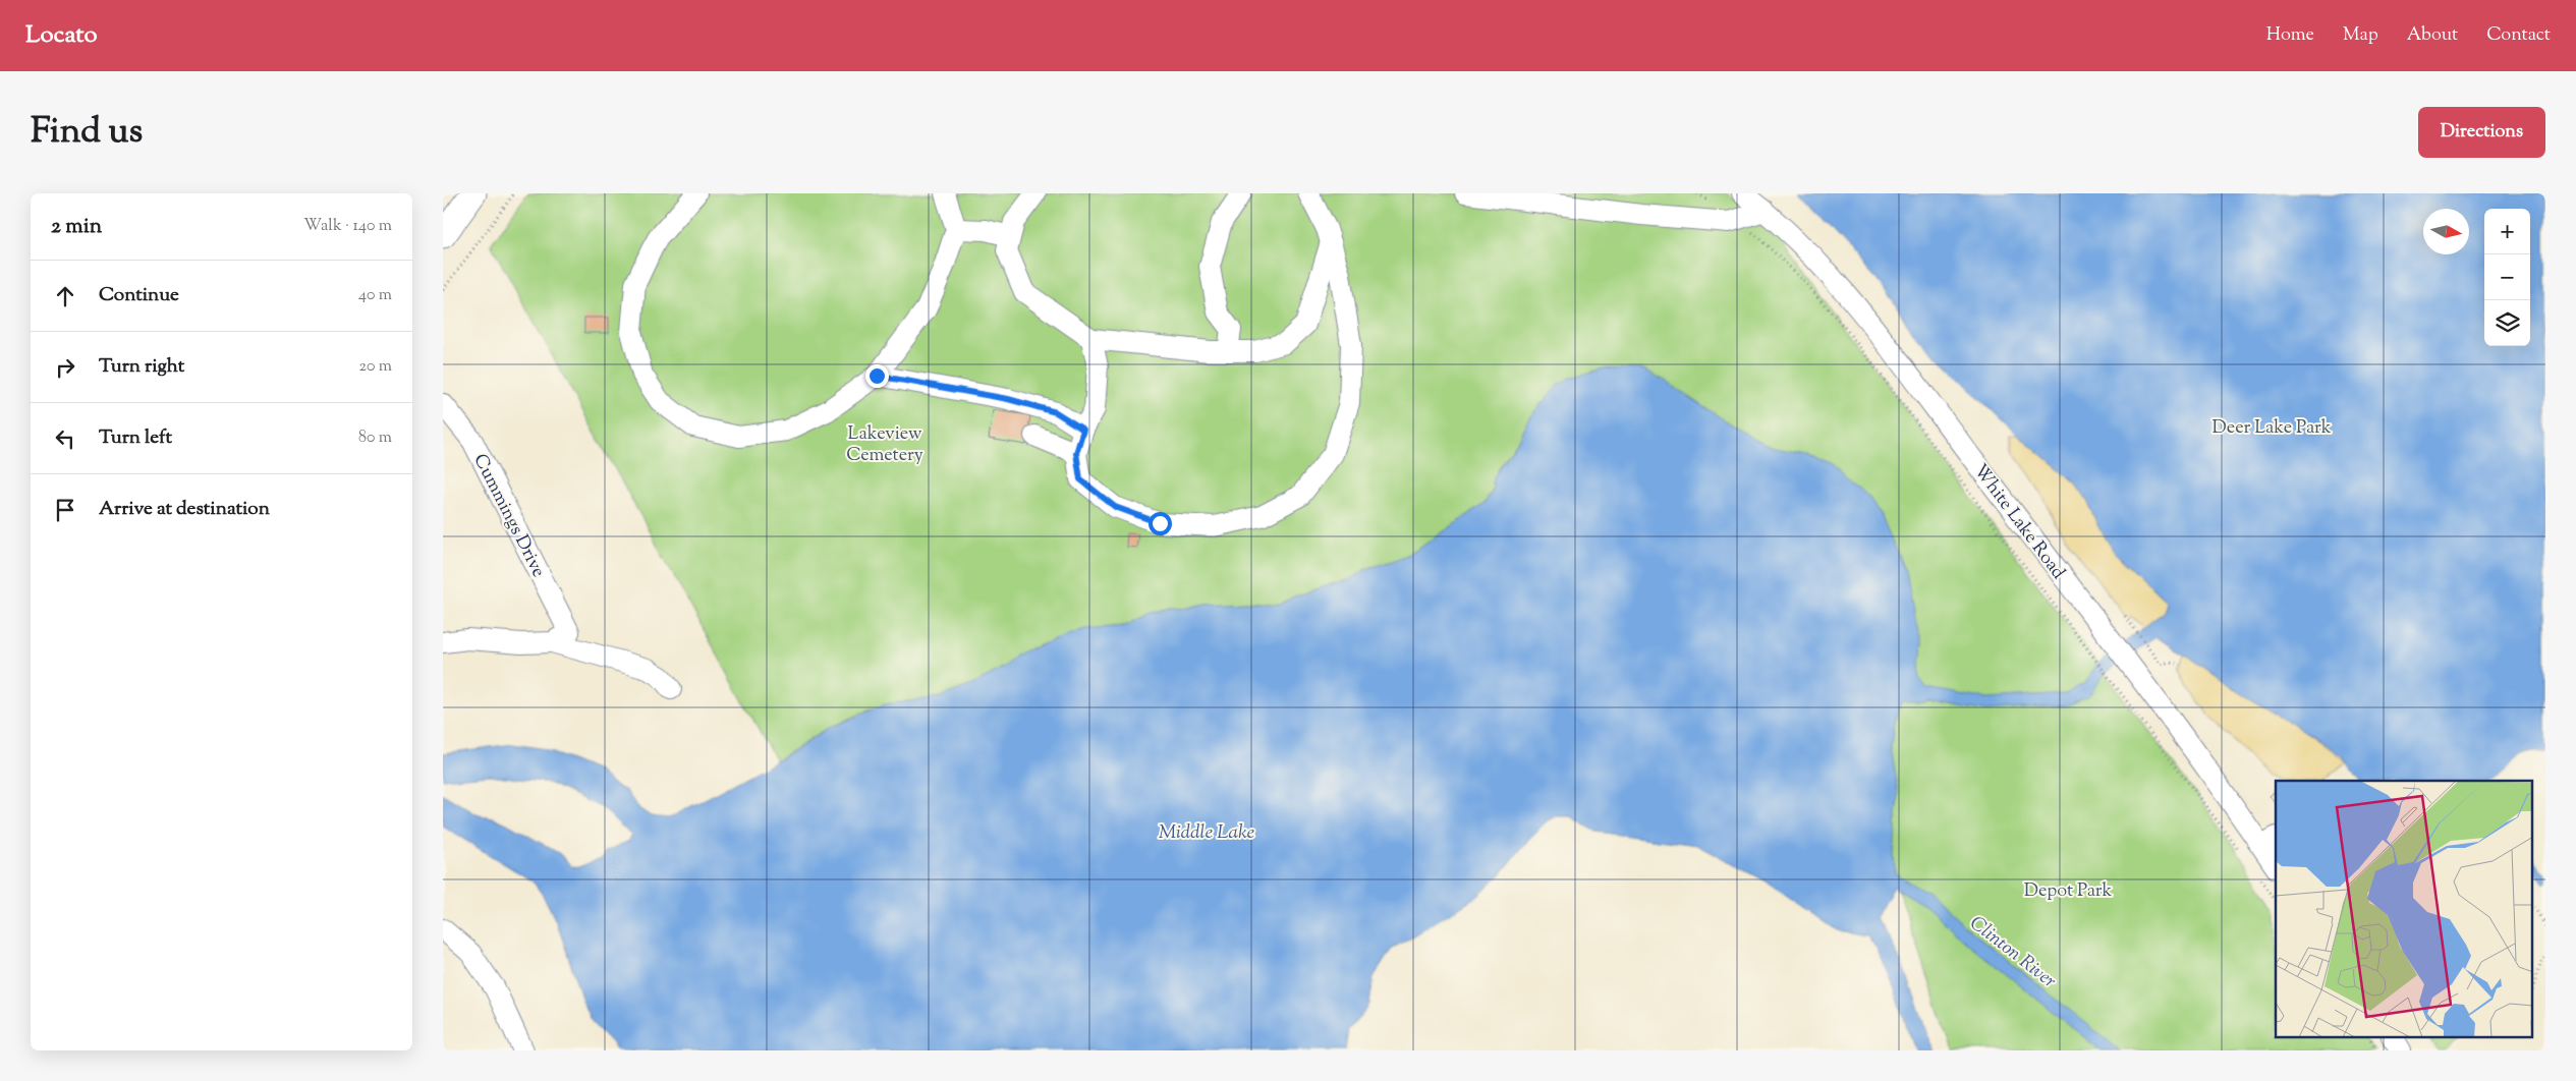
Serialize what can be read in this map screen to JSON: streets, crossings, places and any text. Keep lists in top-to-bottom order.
{
  "streets": {
    "street": ["Cummings Drive", "White Lake Road"]
  },
  "water": ["Middle Lake", "Clinton River"],
  "parks": ["Deer Lake Park", "Lakeview Cemetery", "Depot Park"],
  "north": "right",
  "page": {
    "header": "Locato",
    "nav": [
      "Home",
      "Map",
      "About",
      "Contact"
    ],
    "title": "Find us",
    "buttons": "Directions",
    "heading": ["2 min", "Walk · 140 m"],
    "map_buttons": ["+", "−"],
    "list": [
      ["Continue", "40 m"],
      ["Turn right", "20 m"],
      ["Turn left", "80 m"],
      "Arrive at destination"
    ]
  }
}
